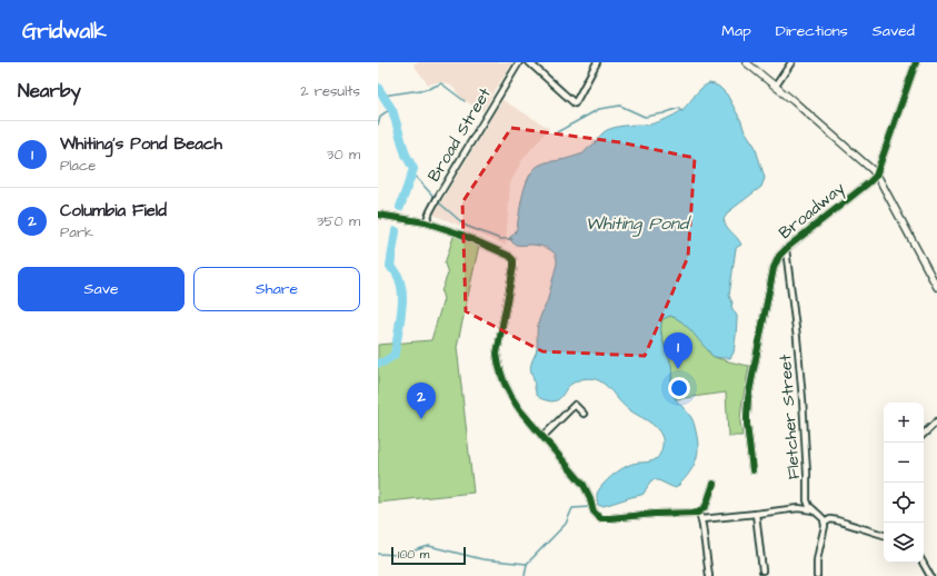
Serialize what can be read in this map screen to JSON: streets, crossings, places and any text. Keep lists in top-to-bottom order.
{
  "streets": {
    "street": ["Broad Street", "Broadway", "Fletcher Street"]
  },
  "crossings": [
    ["Broadway", "Fletcher Street"]
  ],
  "water": ["Whiting Pond"],
  "scale_bar": "100 m",
  "page": {
    "header": "Gridwalk",
    "nav": ["Map", "Directions", "Saved"],
    "heading": ["Nearby", "2 results"],
    "list": [
      {
        "mark": "1",
        "name": "Whiting's Pond Beach",
        "note": "Place",
        "value": "30 m"
      },
      {
        "mark": "2",
        "name": "Columbia Field",
        "note": "Park",
        "value": "350 m"
      }
    ],
    "buttons": ["Save", "Share"],
    "pins": ["1", "2"],
    "map_buttons": ["+", "−"],
    "scale": "100 m"
  }
}
